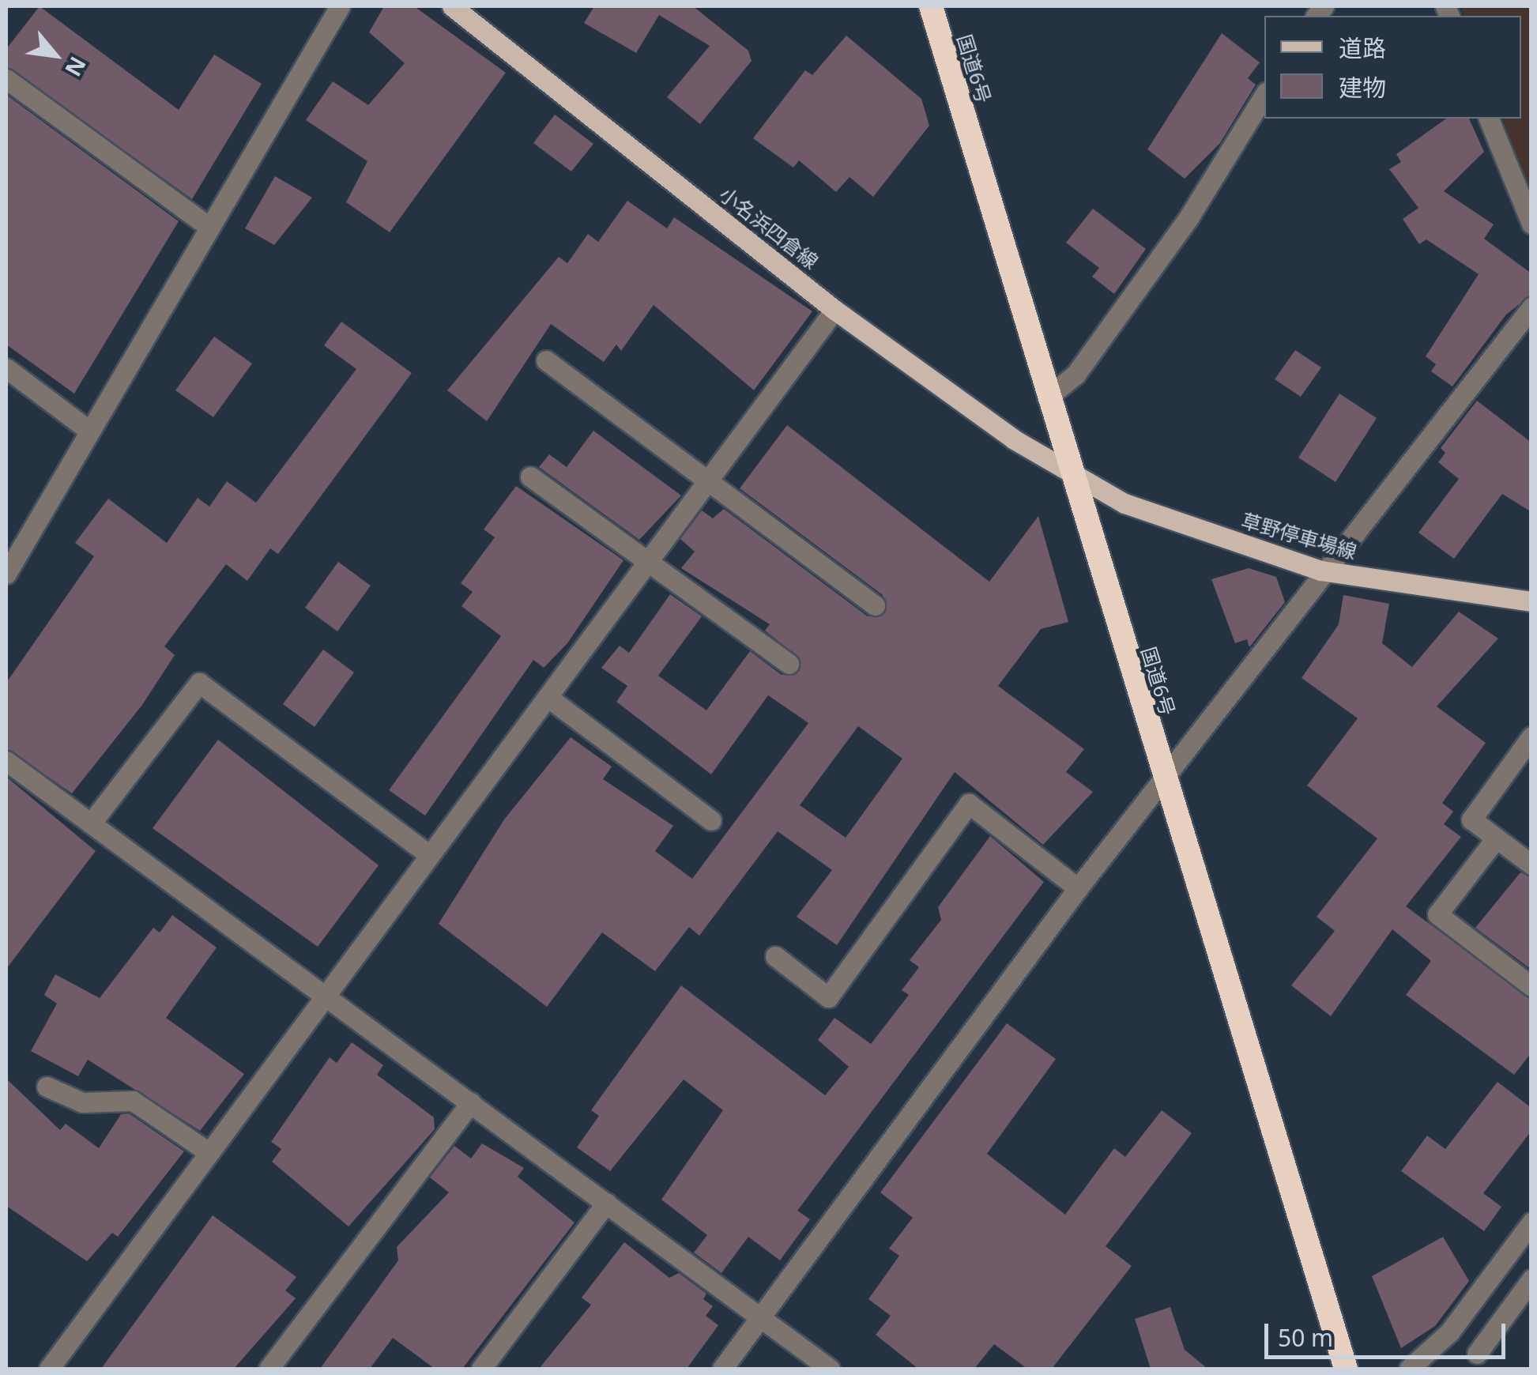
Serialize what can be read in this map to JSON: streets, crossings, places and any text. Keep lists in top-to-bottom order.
{
  "streets": {
    "highway": ["国道6号"],
    "main road": ["小名浜四倉線", "草野停車場線"]
  },
  "crossings": [
    ["国道6号", "小名浜四倉線"],
    ["国道6号", "草野停車場線"],
    ["小名浜四倉線", "草野停車場線"]
  ],
  "legend": ["道路", "建物"],
  "scale_bar": "50 m",
  "north": "bottom right"
}
